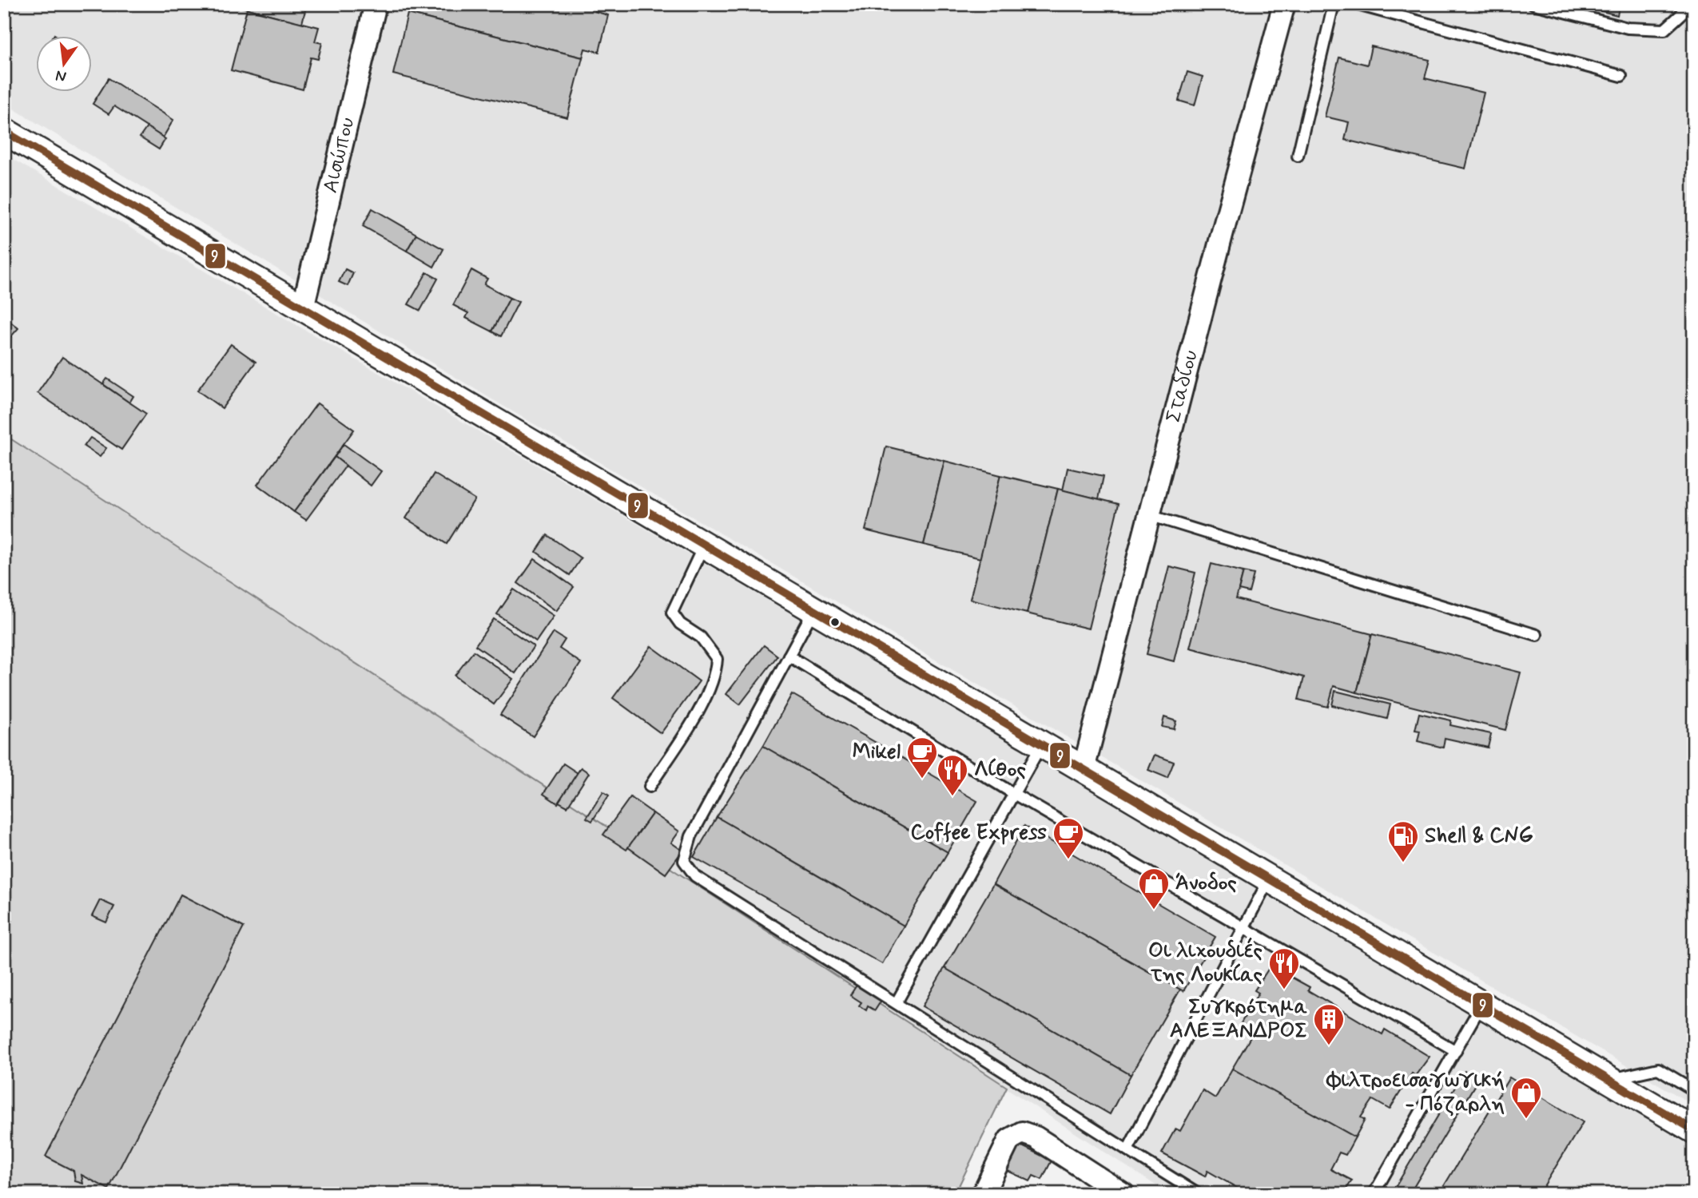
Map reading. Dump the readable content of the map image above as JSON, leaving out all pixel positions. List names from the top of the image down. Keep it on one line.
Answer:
{"streets":{"street":["Αισώπου","Σταδίου"]},"places":{"cafe":["Mikel","Coffee Express"],"restaurant":["Λίθος","Οι λιχουδιές της Λουκίας"],"fuel station":["Shell & CNG"],"shop":["Άνοδος","Φιλτροεισαγωγική - Πόζαρλη"],"building":["Συγκρότημα ΑΛΕΞΑΝΔΡΟΣ"]},"lines":["transit line 9"],"north":"bottom"}
